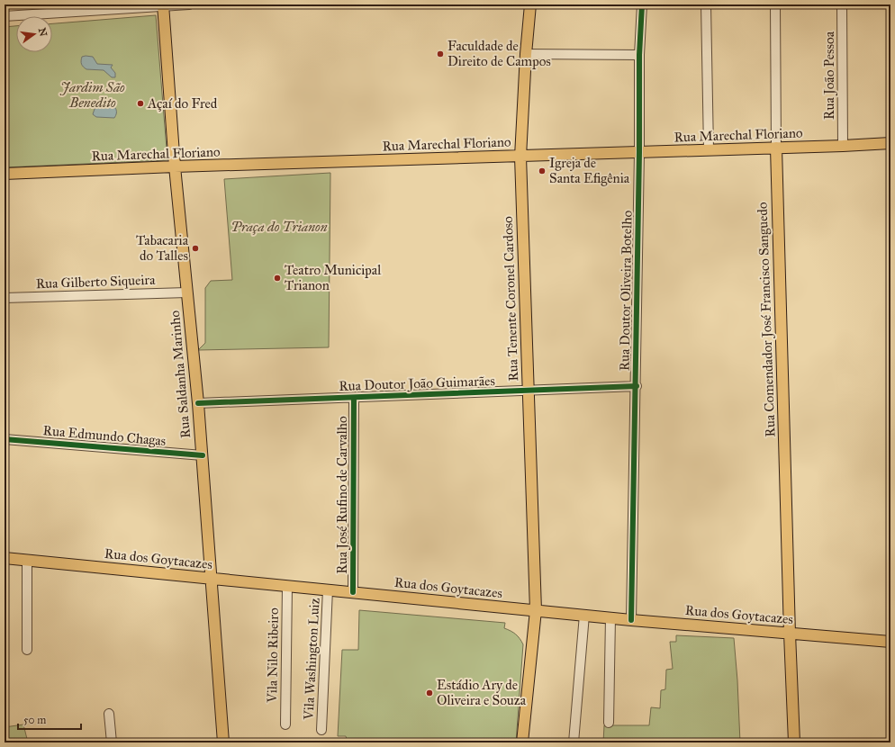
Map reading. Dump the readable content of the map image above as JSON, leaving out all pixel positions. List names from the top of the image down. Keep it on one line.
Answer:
{"streets":{"main road":["Rua Marechal Floriano","Rua Tenente Coronel Cardoso","Rua Comendador José Francisco Sanguedo","Rua Saldanha Marinho","Rua dos Goytacazes"],"street":["Rua João Pessoa","Rua Gilberto Siqueira","Rua Doutor Oliveira Botelho","Rua Doutor João Guimarães","Rua Edmundo Chagas","Rua José Rufino de Carvalho","Vila Nilo Ribeiro","Vila Washington Luiz"]},"crossings":[["Rua João Pessoa","Rua Marechal Floriano"],["Rua Marechal Floriano","Rua Doutor Oliveira Botelho"],["Rua Marechal Floriano","Rua Tenente Coronel Cardoso"],["Rua Marechal Floriano","Rua Comendador José Francisco Sanguedo"],["Rua Marechal Floriano","Rua Saldanha Marinho"],["Rua Gilberto Siqueira","Rua Saldanha Marinho"],["Rua Doutor Oliveira Botelho","Rua Doutor João Guimarães"],["Rua Doutor Oliveira Botelho","Rua dos Goytacazes"],["Rua Tenente Coronel Cardoso","Rua Doutor João Guimarães"],["Rua Tenente Coronel Cardoso","Rua dos Goytacazes"],["Rua Comendador José Francisco Sanguedo","Rua dos Goytacazes"],["Rua Saldanha Marinho","Rua Doutor João Guimarães"],["Rua Saldanha Marinho","Rua Edmundo Chagas"],["Rua Saldanha Marinho","Rua dos Goytacazes"],["Rua Doutor João Guimarães","Rua José Rufino de Carvalho"],["Rua José Rufino de Carvalho","Rua dos Goytacazes"],["Rua dos Goytacazes","Vila Nilo Ribeiro"],["Rua dos Goytacazes","Vila Washington Luiz"]],"parks":["Jardim São Benedito","Praça do Trianon"],"places":["Faculdade de Direito de Campos","Açaí do Fred","Igreja de Santa Efigênia","Tabacaria do Talles","Teatro Municipal Trianon","Estádio Ary de Oliveira e Souza"],"scale_bar":"50 m","north":"right"}
